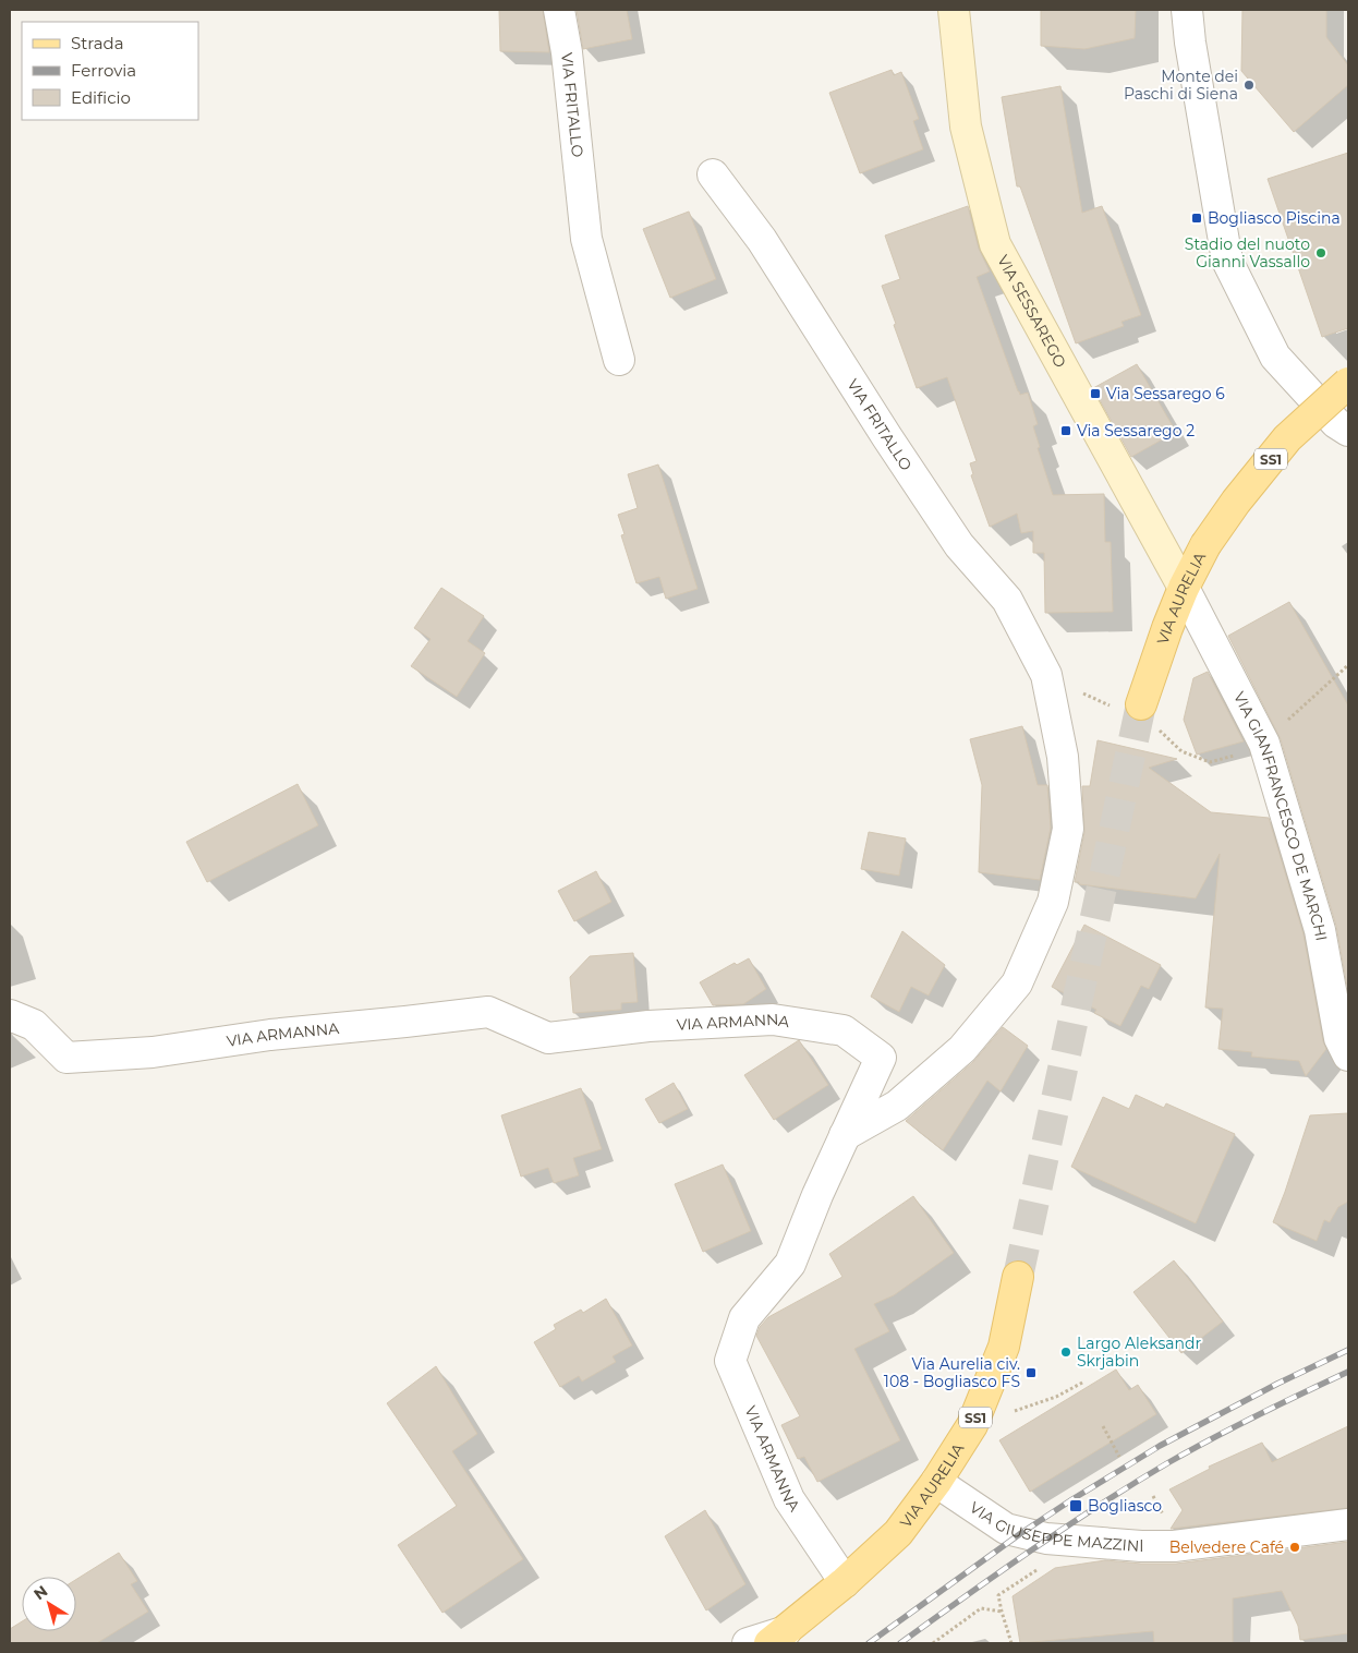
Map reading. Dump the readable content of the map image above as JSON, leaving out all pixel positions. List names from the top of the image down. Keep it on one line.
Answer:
{"streets":{"main road":["SS1","VIA AURELIA"],"street":["VIA FRITALLO","VIA SESSAREGO","VIA GIANFRANCESCO DE MARCHI","VIA ARMANNA","VIA GIUSEPPE MAZZINI"]},"crossings":[["VIA FRITALLO","VIA ARMANNA"],["VIA SESSAREGO","VIA AURELIA"],["VIA SESSAREGO","VIA GIANFRANCESCO DE MARCHI"],["VIA AURELIA","VIA GIANFRANCESCO DE MARCHI"],["VIA AURELIA","VIA ARMANNA"],["VIA AURELIA","VIA GIUSEPPE MAZZINI"]],"places":{"other":["Monte dei Paschi di Siena","Stadio del nuoto Gianni Vassallo","Largo Aleksandr Skrjabin","Belvedere Café"],"transit":["Bogliasco Piscina","Via Sessarego 6","Via Sessarego 2","Via Aurelia civ. 108 - Bogliasco FS","Bogliasco"]},"legend":["Strada","Ferrovia","Edificio"],"north":"top left"}
